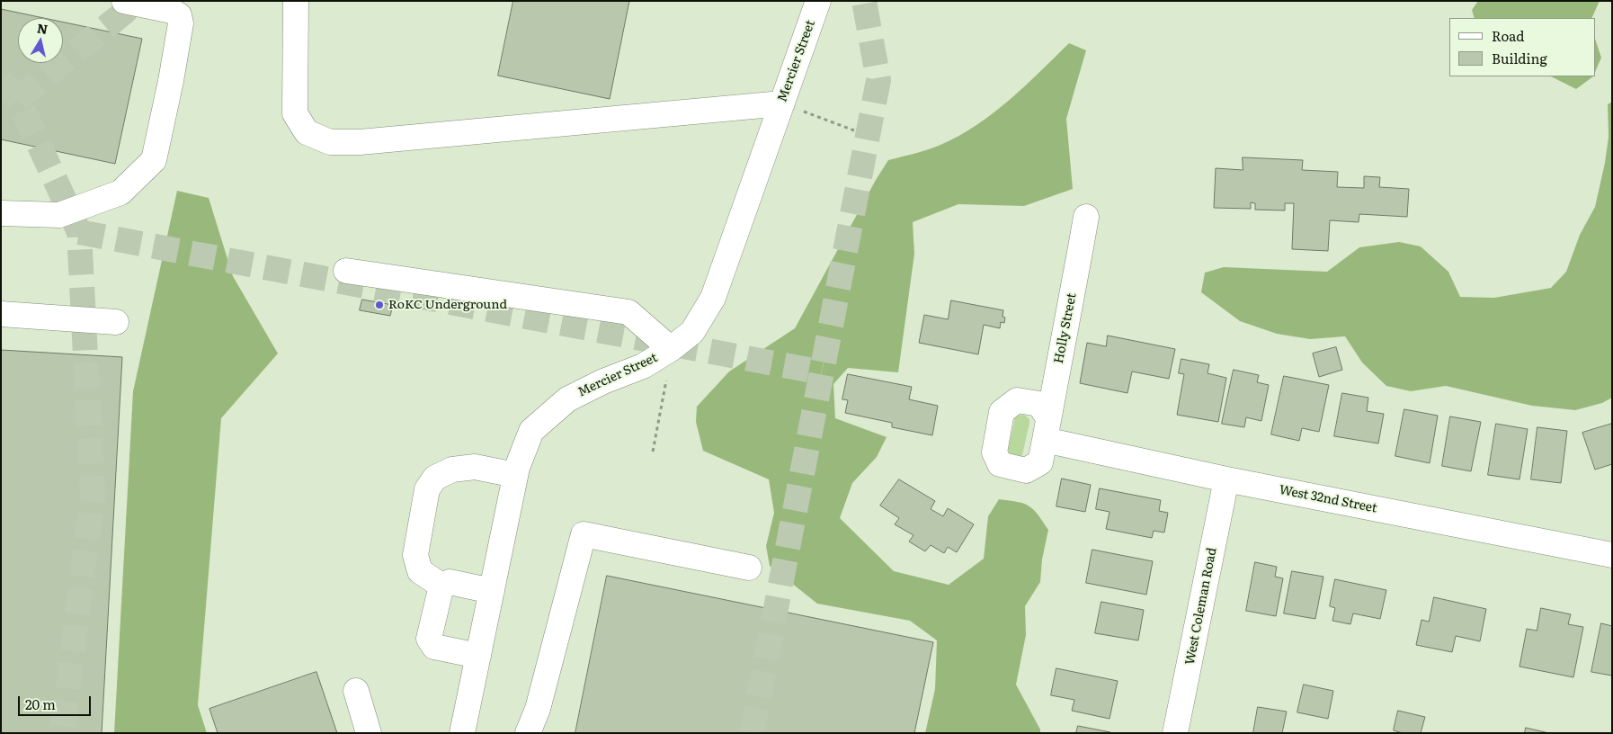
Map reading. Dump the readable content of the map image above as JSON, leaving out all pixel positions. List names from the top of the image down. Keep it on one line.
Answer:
{"streets":{"street":["Mercier Street","Holly Street","West 32nd Street","West Coleman Road"]},"crossings":[["Holly Street","West 32nd Street"],["West 32nd Street","West Coleman Road"]],"places":["RoKC Underground"],"legend":["Road","Building"],"scale_bar":"20 m","north":"top"}
